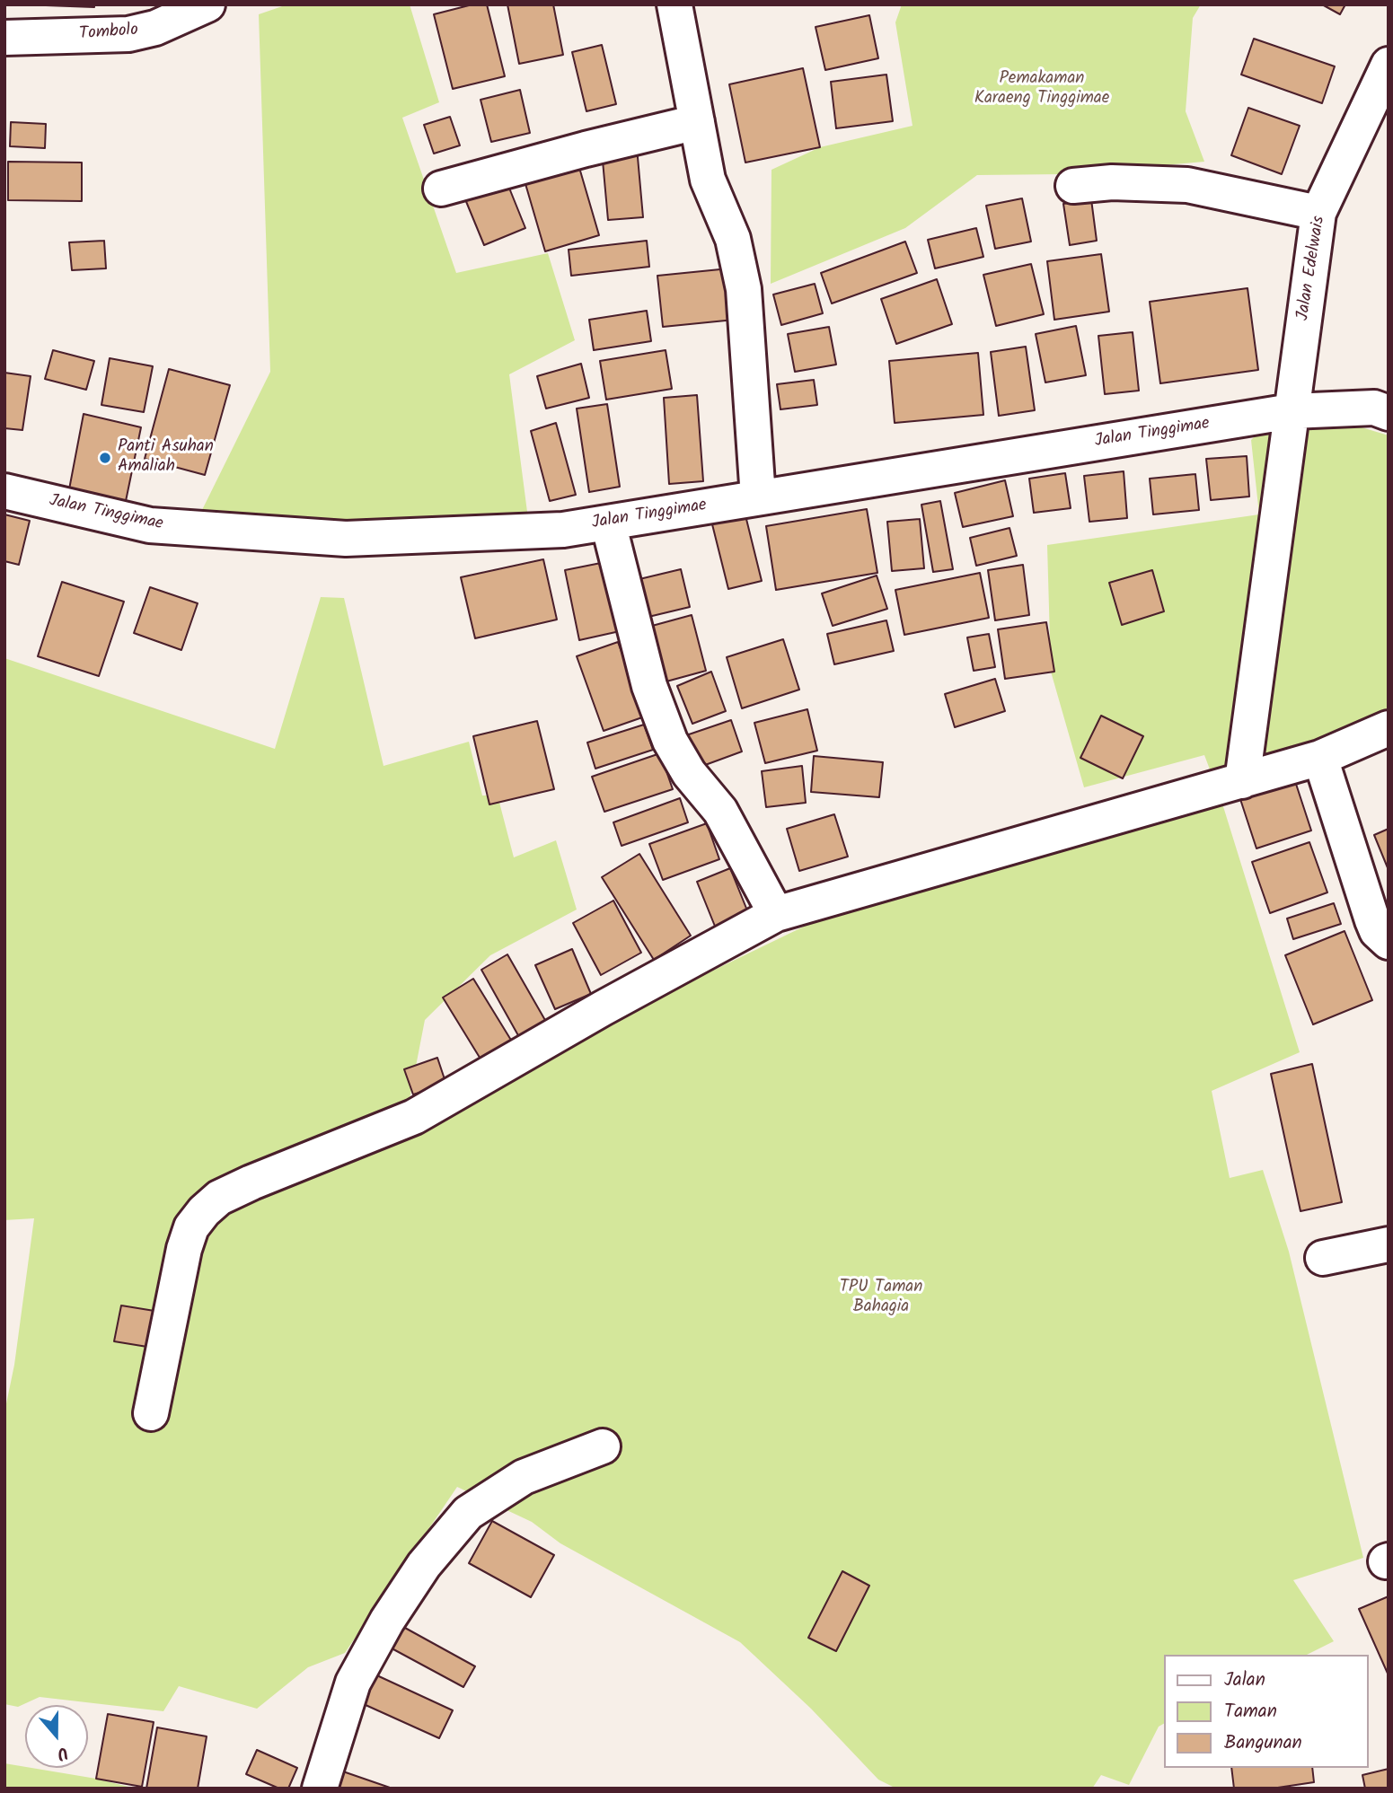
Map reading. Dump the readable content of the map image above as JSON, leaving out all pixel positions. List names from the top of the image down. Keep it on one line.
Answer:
{"streets":{"street":["Tombolo","Jalan Edelwais","Jalan Tinggimae"]},"crossings":[["Jalan Edelwais","Jalan Tinggimae"]],"parks":["Pemakaman Karaeng Tinggimae","TPU Taman Bahagia"],"places":["Panti Asuhan Amaliah"],"legend":["Jalan","Taman","Bangunan"],"north":"bottom"}
